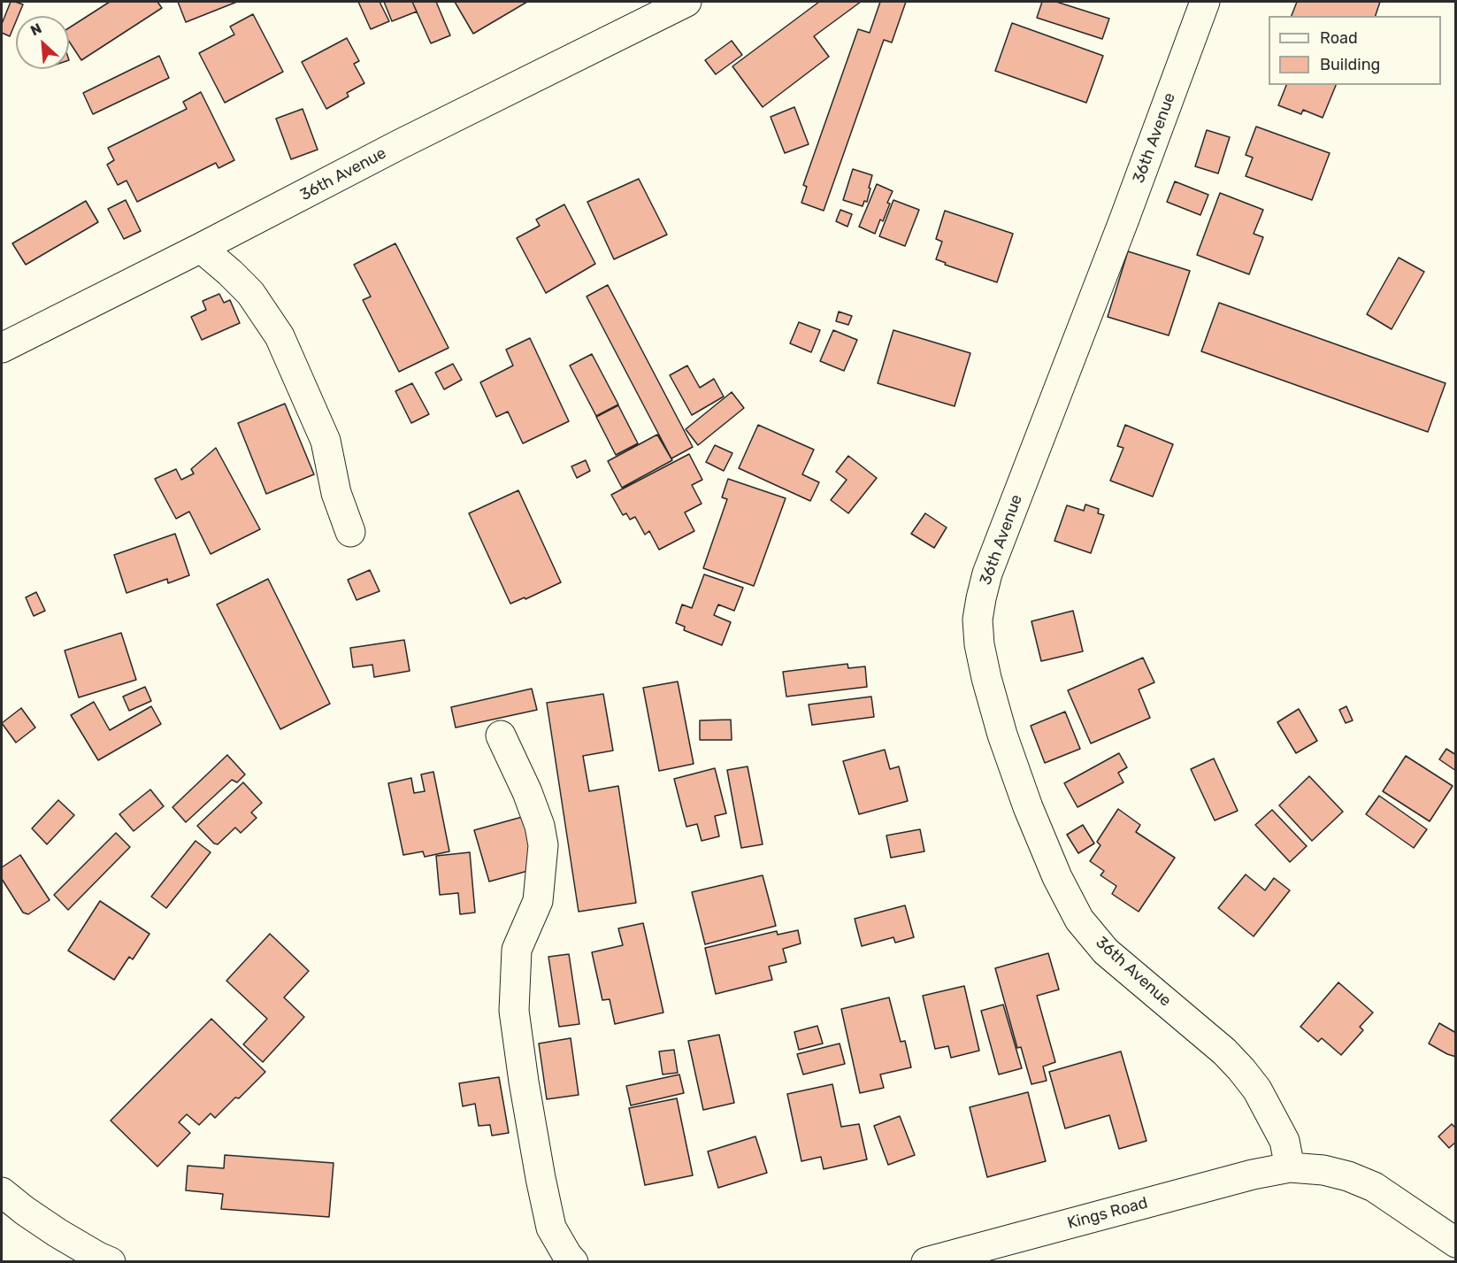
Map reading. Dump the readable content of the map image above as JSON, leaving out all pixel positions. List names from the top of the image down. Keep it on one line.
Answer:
{"streets":{"street":["36th Avenue","Kings Road"]},"crossings":[["36th Avenue","Kings Road"]],"legend":["Road","Building"],"north":"top left"}
